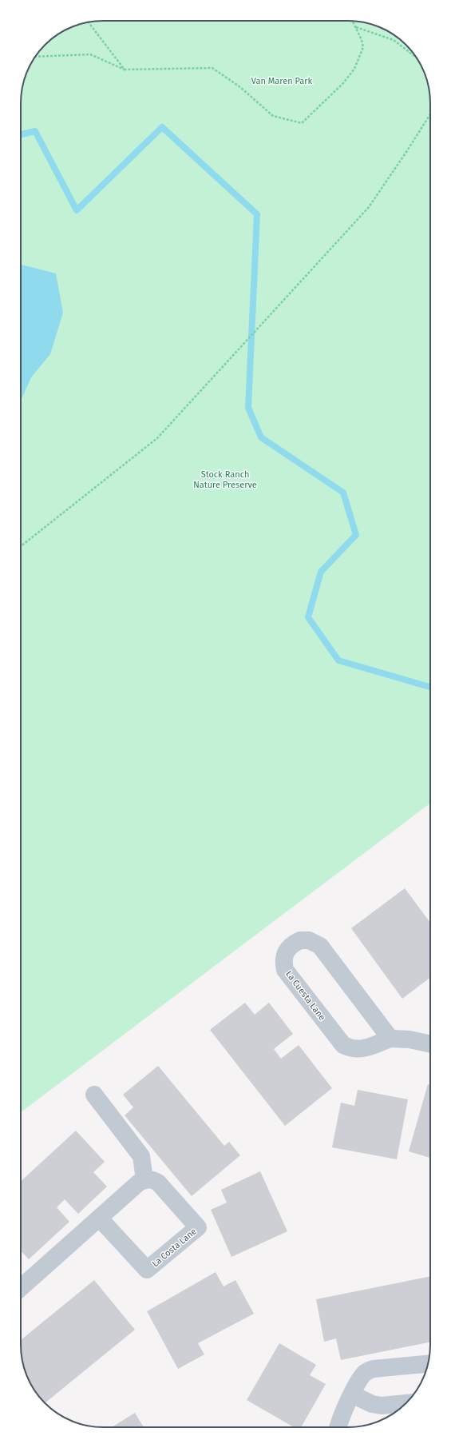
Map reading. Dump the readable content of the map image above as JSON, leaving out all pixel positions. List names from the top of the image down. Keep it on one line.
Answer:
{"streets":{"street":["La Cuesta Lane","La Costa Lane"]},"parks":["Van Maren Park","Stock Ranch Nature Preserve"]}
